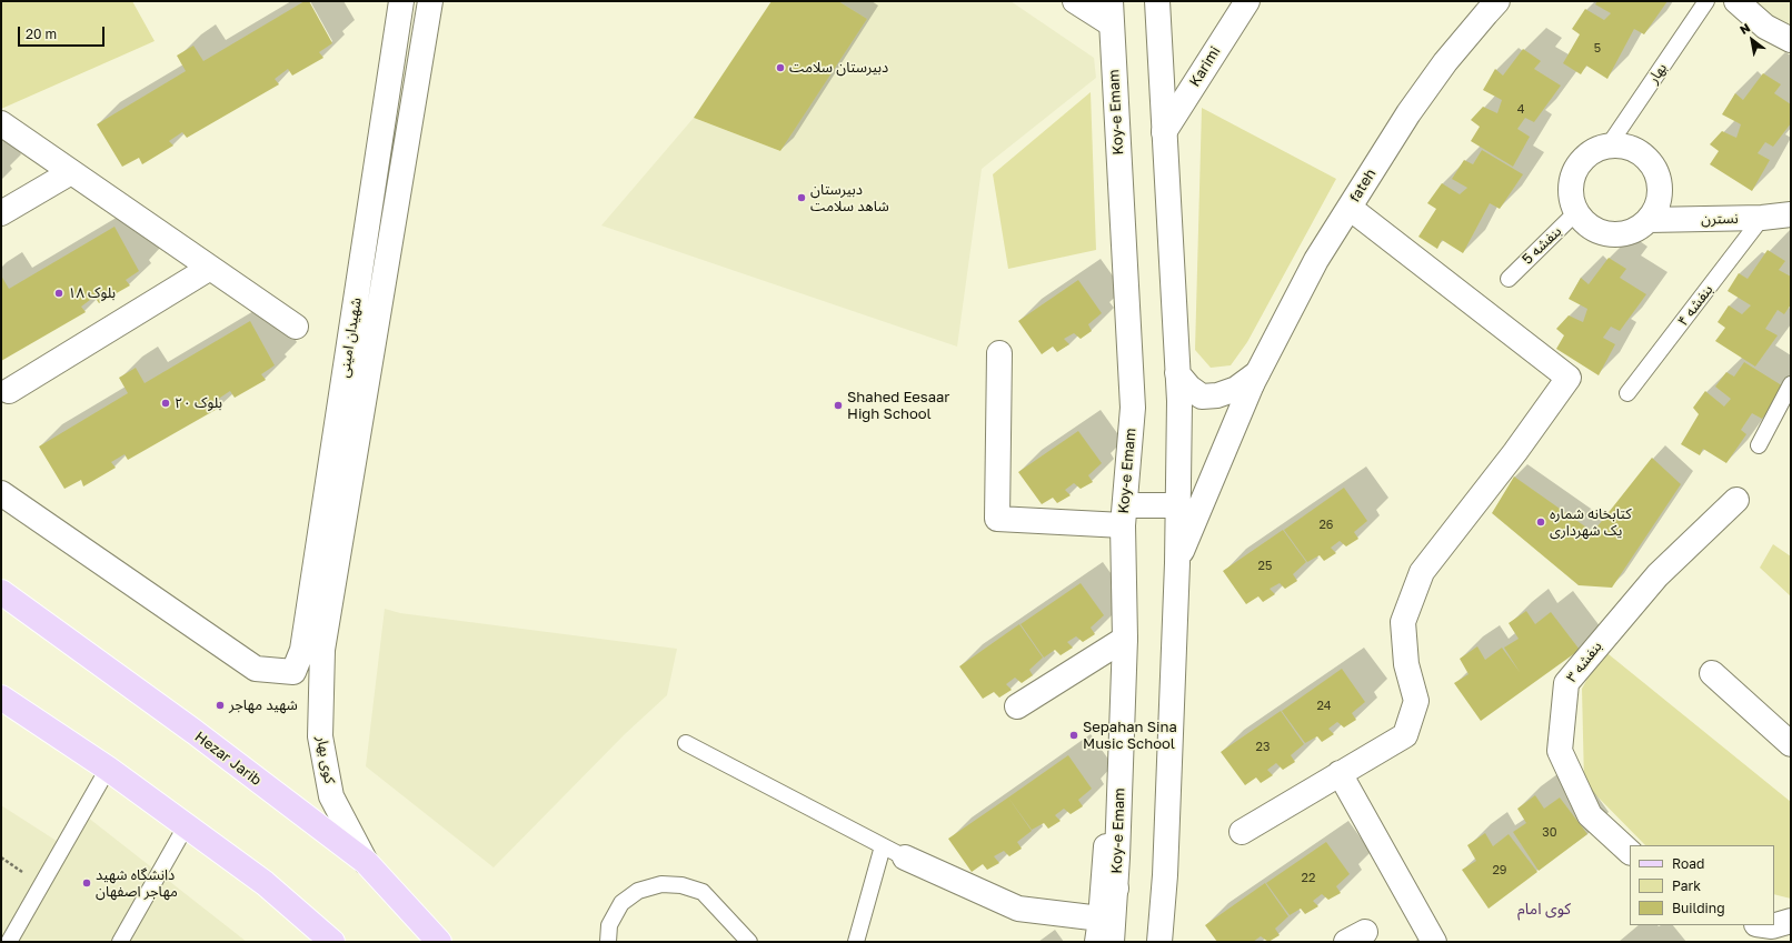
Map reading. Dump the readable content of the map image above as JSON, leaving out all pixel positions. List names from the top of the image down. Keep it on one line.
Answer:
{"streets":{"main road":["Hezar Jarib"],"street":["Karimi","Koy-e Emam","fateh","نسترن","شهیدان امینی","بنفشه ۳","کوی بهار"],"lane":["بهار","بنفشه 5","بنفشه ۴"]},"crossings":[["بهار","نسترن"],["بهار","بنفشه 5"],["نسترن","بنفشه 5"],["نسترن","بنفشه ۴"],["شهیدان امینی","کوی بهار"],["Hezar Jarib","کوی بهار"]],"districts":["کوی امام"],"places":["دبیرستان سلامت","دبیرستان شاهد سلامت","بلوک ۱۸","بلوک ۲۰","Shahed Eesaar High School","کتابخانه شماره یک شهرداری","شهید مهاجر","Sepahan Sina Music School","دانشگاه شهید مهاجر اصفهان"],"house_numbers":["5","4","26","25","24","23","30","29","22"],"legend":["Road","Park","Building"],"scale_bar":"20 m","north":"top left"}
